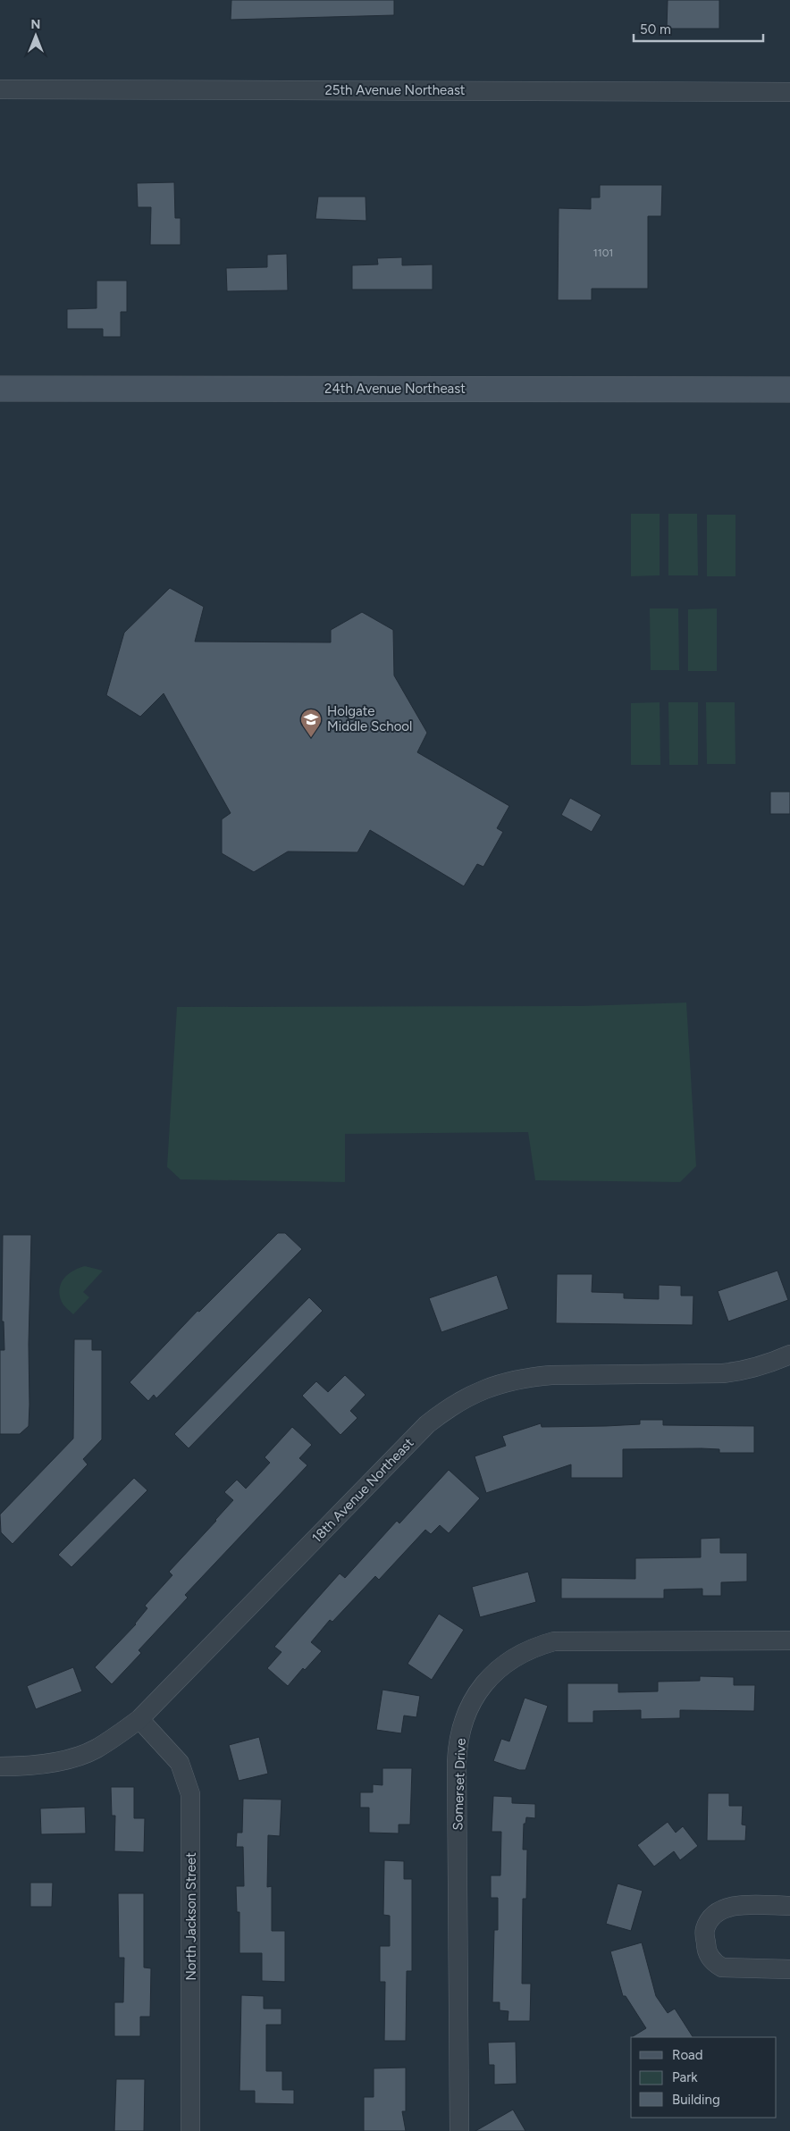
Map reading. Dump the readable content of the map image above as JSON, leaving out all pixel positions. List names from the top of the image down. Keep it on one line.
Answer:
{"streets":{"main road":["24th Avenue Northeast"],"street":["25th Avenue Northeast","18th Avenue Northeast","Somerset Drive","North Jackson Street"]},"crossings":[["18th Avenue Northeast","North Jackson Street"]],"places":{"school or university":["Holgate Middle School"]},"house_numbers":["1101"],"legend":["Road","Park","Building"],"scale_bar":"50 m","north":"top"}
